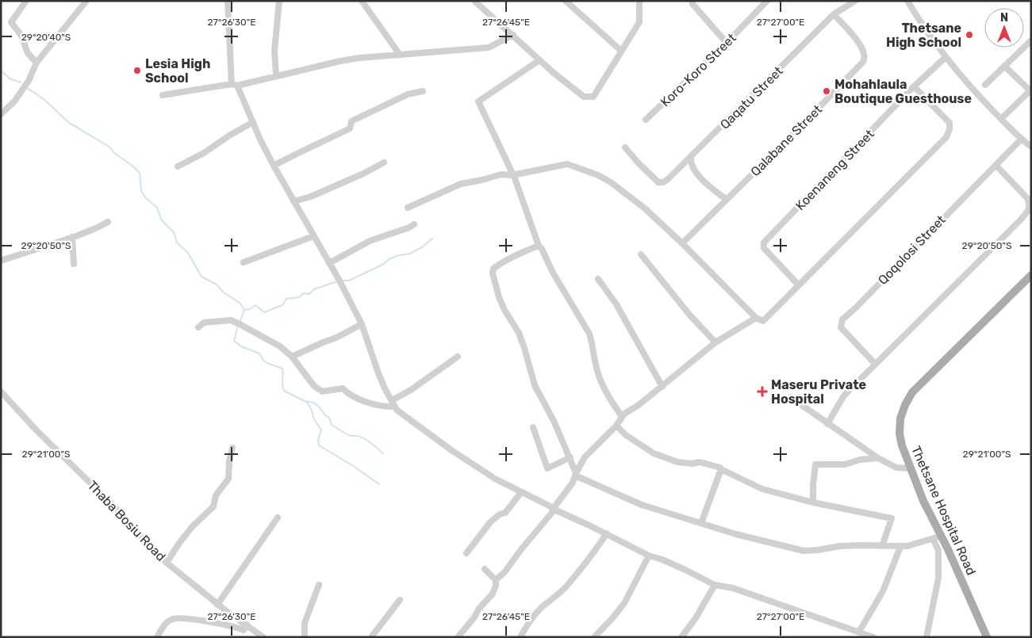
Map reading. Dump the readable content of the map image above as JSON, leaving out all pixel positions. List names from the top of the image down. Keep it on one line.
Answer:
{"streets":{"main road":["Thetsane Hospital Road"],"street":["Koro-Koro Street","Qaqatu Street","Qalabane Street","Koenaneng Street","Qoqolosi Street","Thaba Bosiu Road"]},"crossings":[["Qaqatu Street","Qalabane Street"]],"places":{"other":["Thetsane High School","Lesia High School","Mohahlaula Boutique Guesthouse"],"health":["Maseru Private Hospital"]},"north":"top","coordinates":["27°26'30\"E","27°26'45\"E","27°27'00\"E","29°20'40\"S","29°20'50\"S","29°21'00\"S"]}
